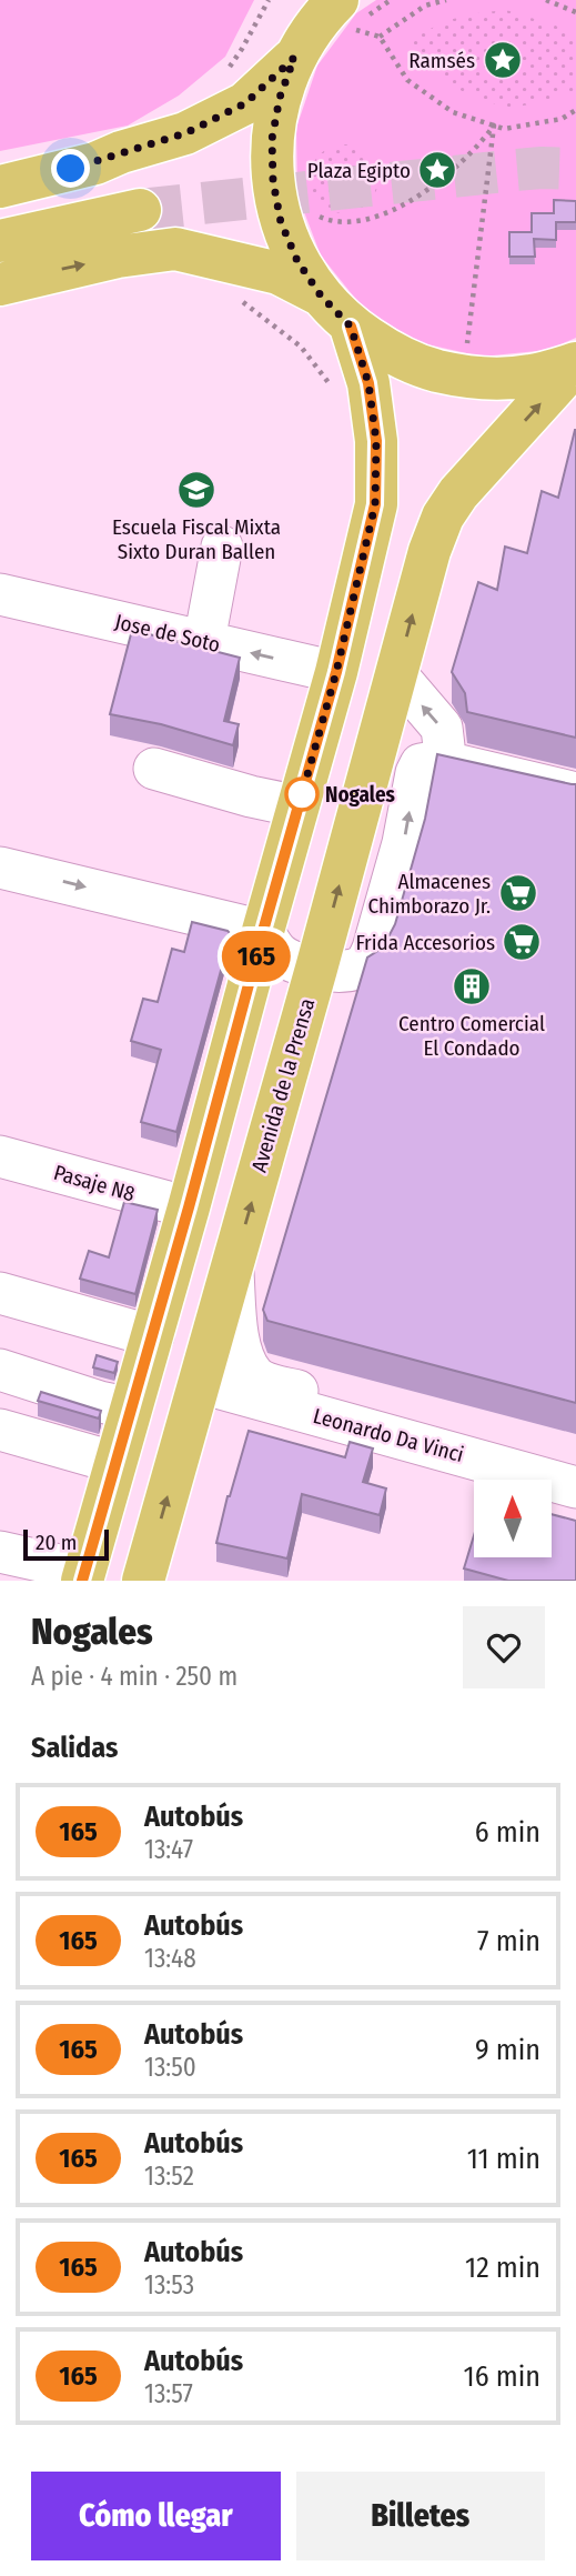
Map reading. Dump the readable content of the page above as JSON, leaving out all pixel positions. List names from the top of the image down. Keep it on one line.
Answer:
{"streets":{"main road":["Avenida de la Prensa"],"street":["Jose de Soto","Pasaje N8","Leonardo Da Vinci"]},"crossings":[["Avenida de la Prensa","Leonardo Da Vinci"]],"places":{"place":["Ramsés","Plaza Egipto"],"school or university":["Escuela Fiscal Mixta Sixto Duran Ballen"],"other":["Nogales"],"supermarket":["Almacenes Chimborazo Jr.","Frida Accesorios"],"building":["Centro Comercial El Condado"]},"lines":["bus line 165"],"scale_bar":"20 m","north":"top","page":{"on_map":"165","scale":"20 m","heading":[["Nogales","A pie · 4 min · 250 m"],"Salidas"],"list":[{"mark":"165","name":"Autobús","note":"13:47","value":"6 min"},{"mark":"165","name":"Autobús","note":"13:48","value":"7 min"},{"mark":"165","name":"Autobús","note":"13:50","value":"9 min"},{"mark":"165","name":"Autobús","note":"13:52","value":"11 min"},{"mark":"165","name":"Autobús","note":"13:53","value":"12 min"},{"mark":"165","name":"Autobús","note":"13:57","value":"16 min"}],"buttons":["Cómo llegar","Billetes"]}}
